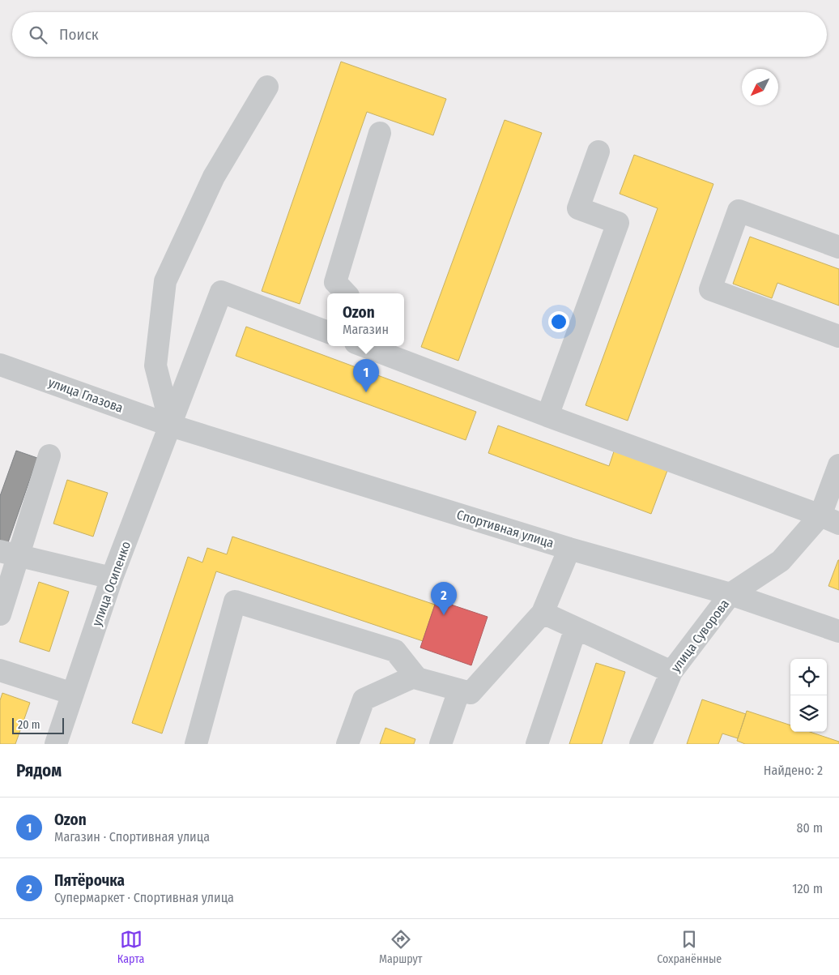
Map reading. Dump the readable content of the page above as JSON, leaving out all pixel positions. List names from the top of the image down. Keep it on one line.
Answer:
{"streets":{"street":["улица Глазова","Спортивная улица","улица Осипенко","улица Суворова"]},"crossings":[["улица Глазова","Спортивная улица"],["улица Глазова","улица Осипенко"],["Спортивная улица","улица Осипенко"],["Спортивная улица","улица Суворова"]],"scale_bar":"20 m","north":"bottom left","page":{"search":"Поиск","popup":["Ozon","Магазин"],"pins":["1","2"],"scale":"20 m","heading":["Рядом","Найдено: 2"],"list":[{"mark":"1","name":"Ozon","note":"Магазин · Спортивная улица","value":"80 m"},{"mark":"2","name":"Пятёрочка","note":"Супермаркет · Спортивная улица","value":"120 m"}],"nav":["Карта","Маршрут","Сохранённые"]}}
